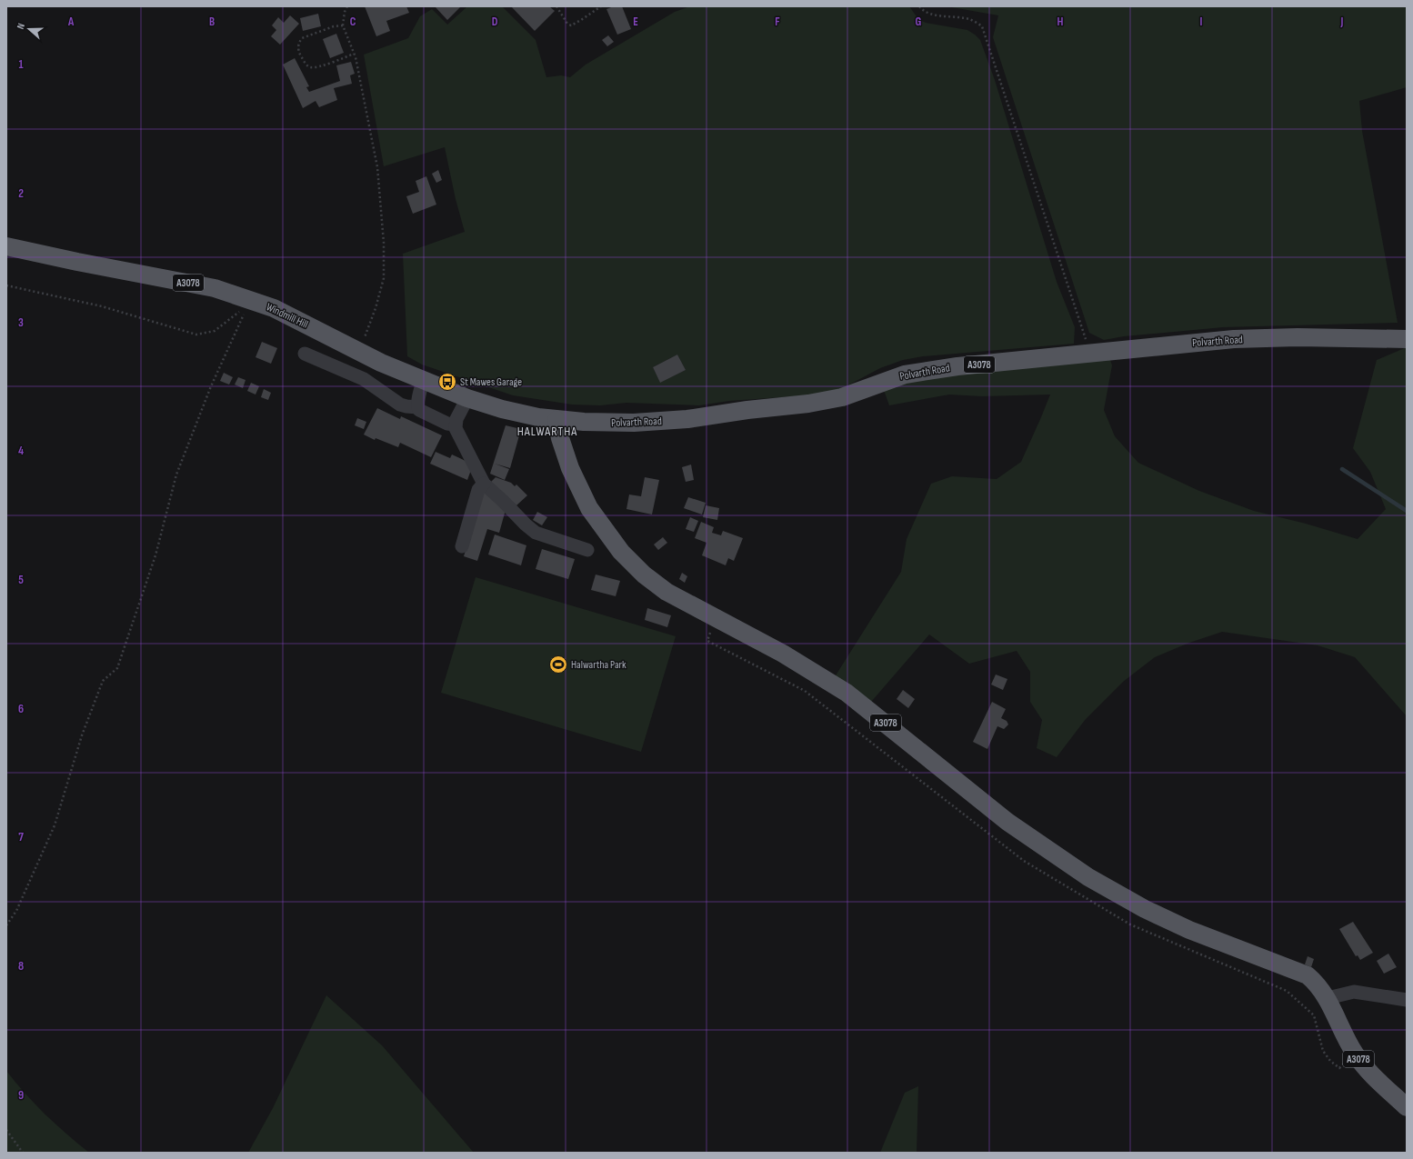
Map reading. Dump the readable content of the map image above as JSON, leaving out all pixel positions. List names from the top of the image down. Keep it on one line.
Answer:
{"streets":{"main road":["A3078","Windmill Hill","Polvarth Road"]},"crossings":[["A3078","Windmill Hill"],["A3078","Polvarth Road"],["Windmill Hill","Polvarth Road"]],"districts":["HALWARTHA"],"places":{"bus stop":["St Mawes Garage"],"sports":["Halwartha Park"]},"north":"left","grid":{"columns":["A","B","C","D","E","F","G","H","I","J"],"rows":["1","2","3","4","5","6","7","8","9"]}}
